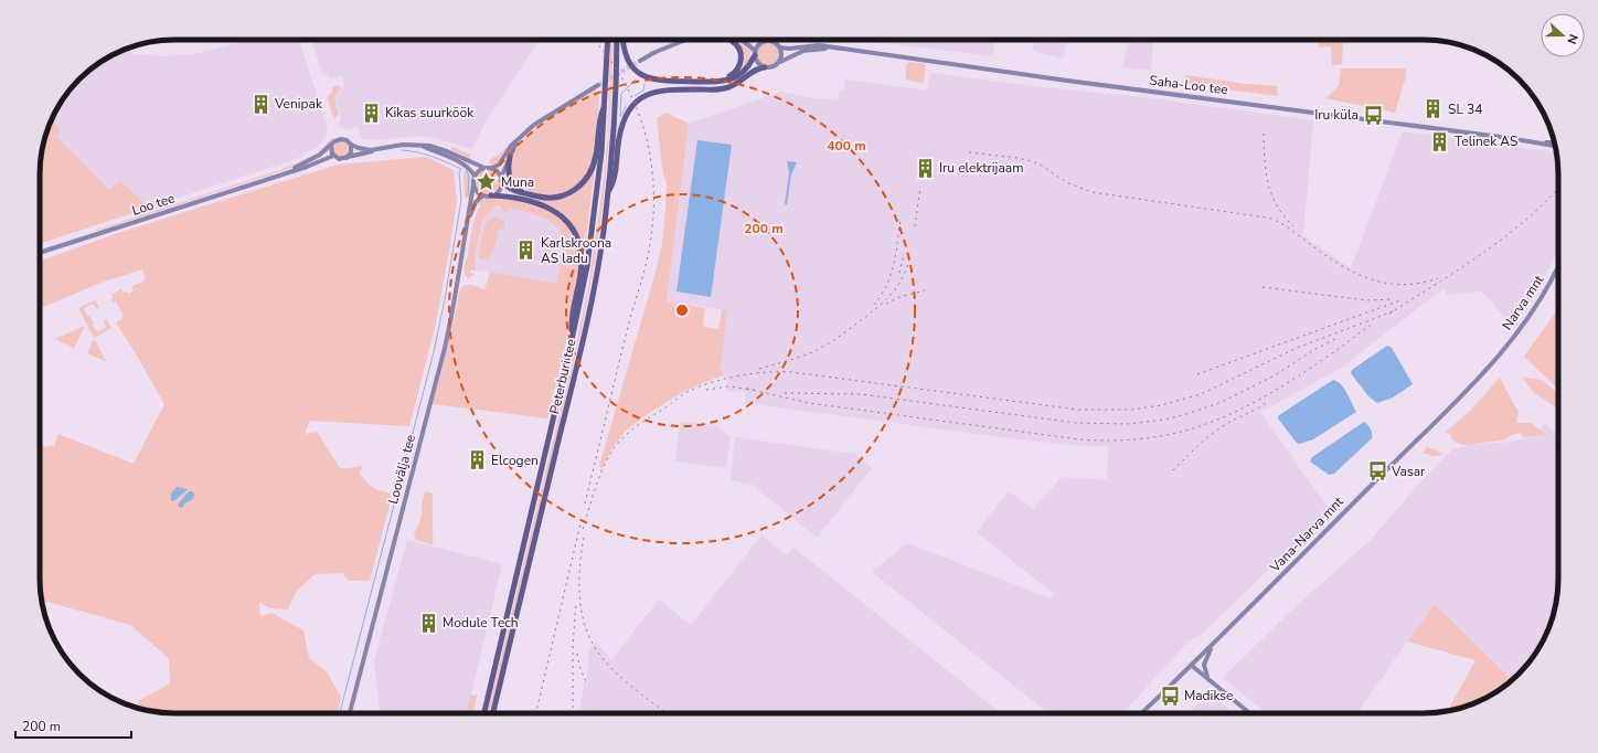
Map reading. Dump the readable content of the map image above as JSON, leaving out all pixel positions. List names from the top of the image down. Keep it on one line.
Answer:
{"streets":{"highway":["Peterburi tee"],"street":["Saha-Loo tee","Loo tee","Narva mnt","Loovälja tee","Vana-Narva mnt"]},"crossings":[["Narva mnt","Vana-Narva mnt"]],"places":{"building":["Venipak","SL 34","Kikas suurköök","Telinek AS","Iru elektrijaam","Karlskroona AS ladu","Elcogen","Module Tech"],"bus stop":["Iru küla","Vasar","Madikse"],"place":["Muna"]},"scale_bar":"200 m","north":"right","rings":["400 m","200 m"]}
